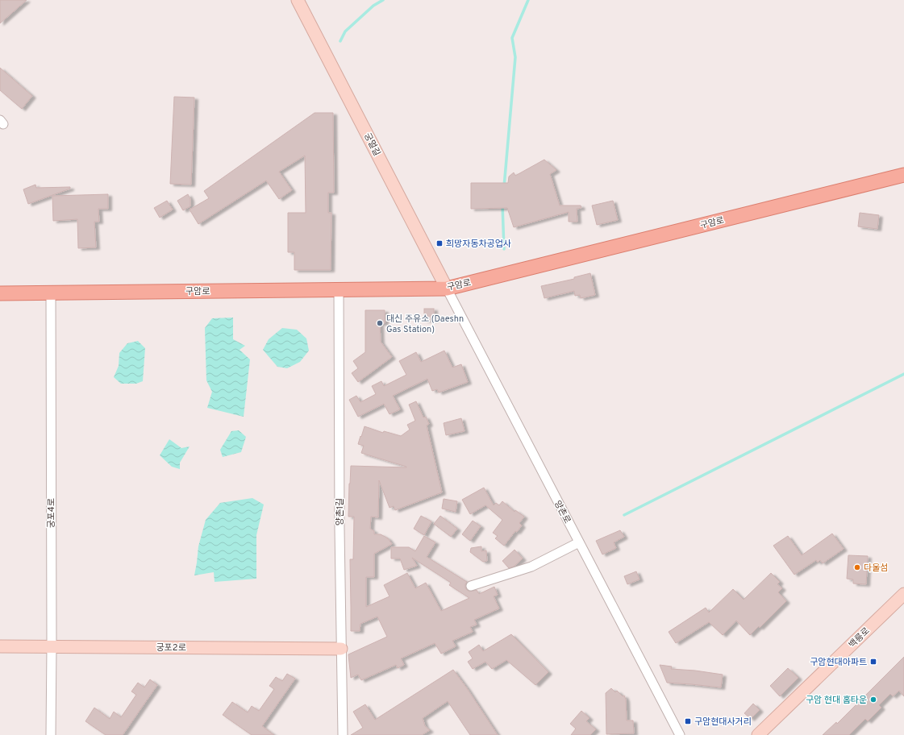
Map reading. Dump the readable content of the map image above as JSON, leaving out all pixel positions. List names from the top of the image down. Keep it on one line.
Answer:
{"streets":{"main road":["구암로"],"street":["궁멀길","양촌1길","양촌로","궁포4로","백릉로","궁포2로"]},"crossings":[["궁멀길","구암로"],["궁멀길","양촌로"],["구암로","양촌1길"],["구암로","양촌로"],["구암로","궁포4로"],["양촌1길","궁포2로"],["궁포4로","궁포2로"]],"places":{"transit":["희망자동차공업사","구암현대아파트","구암현대사거리"],"other":["대신 주유소 (Daeshn Gas Station)","다울섬","구암 현대 홈타운"]}}
